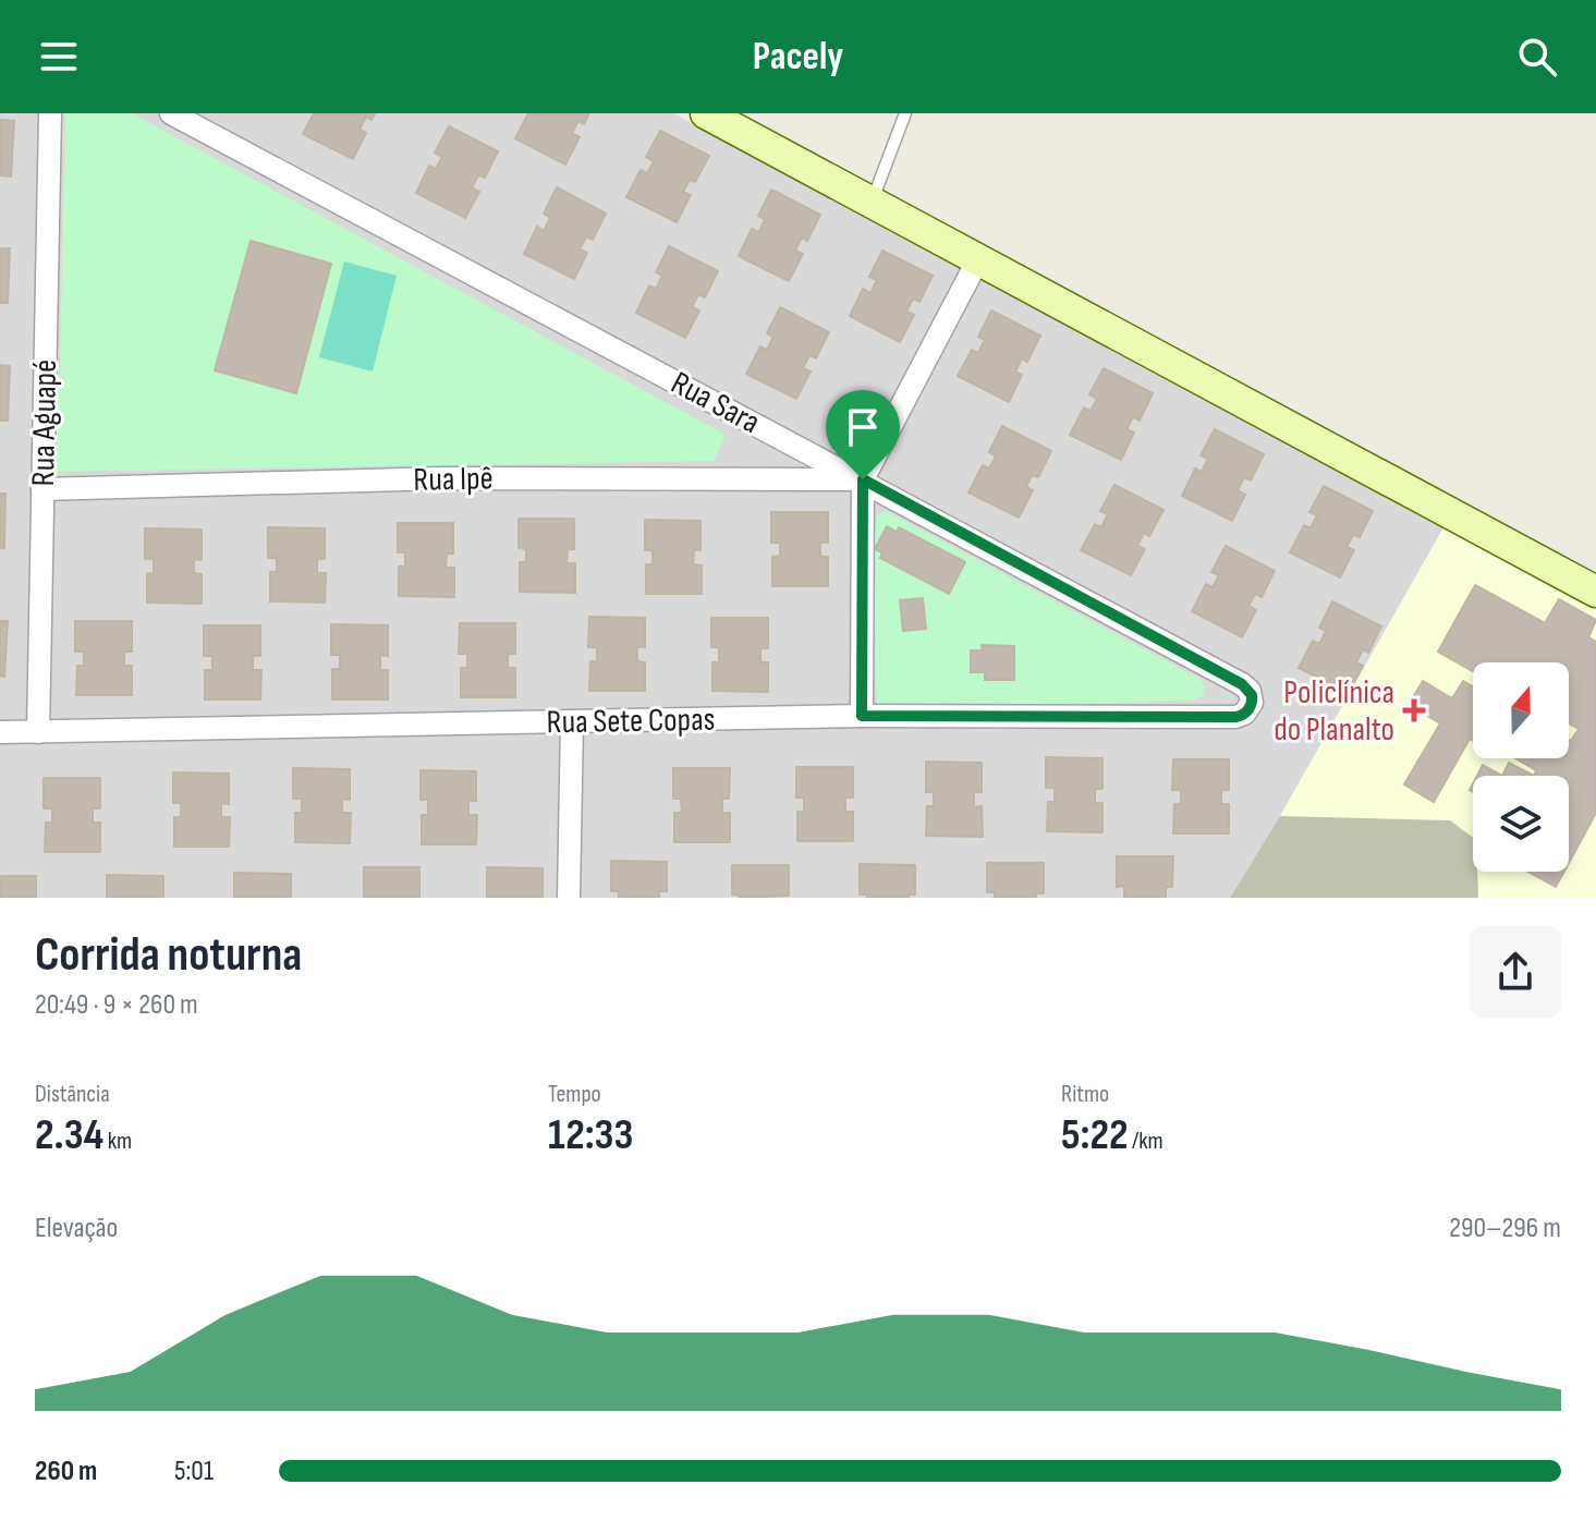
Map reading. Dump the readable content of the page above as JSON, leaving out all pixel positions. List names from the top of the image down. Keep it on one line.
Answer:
{"streets":{"street":["Rua Sara","Rua Aguapé","Rua Ipê","Rua Sete Copas"]},"crossings":[["Rua Sara","Rua Ipê"],["Rua Sara","Rua Sete Copas"],["Rua Aguapé","Rua Ipê"],["Rua Aguapé","Rua Sete Copas"]],"places":{"health":["Policlínica do Planalto"]},"north":"top","page":{"header":"Pacely","heading":["Corrida noturna","20:49 · 9 × 260 m"],"stats":[["Distância","2.34 km"],["Tempo","12:33"],["Ritmo","5:22 /km"]],"chart":["Elevação","290–296 m"],"list":[{"name":"260 m","note":"5:01"}]}}
